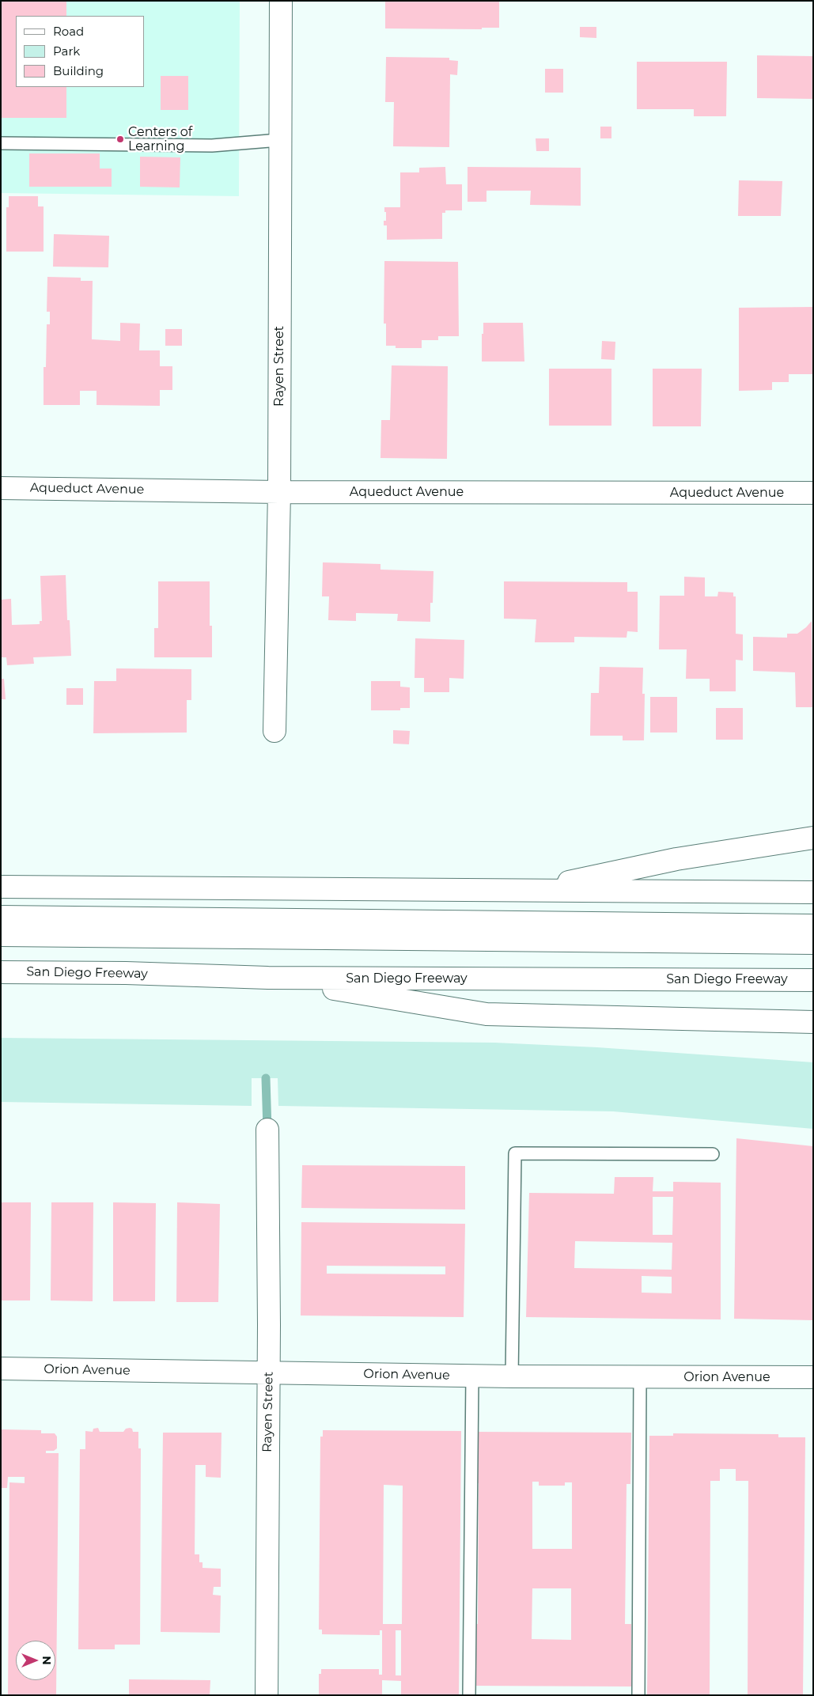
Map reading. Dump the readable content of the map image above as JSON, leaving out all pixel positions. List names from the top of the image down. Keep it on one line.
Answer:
{"streets":{"main road":["Rayen Street","Aqueduct Avenue","San Diego Freeway","Orion Avenue"]},"crossings":[["Rayen Street","Aqueduct Avenue"],["Rayen Street","Orion Avenue"]],"places":["Centers of Learning"],"legend":["Road","Park","Building"],"north":"right"}
